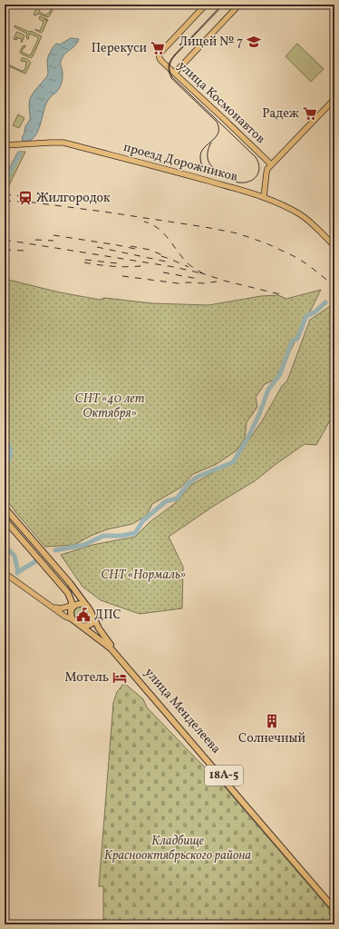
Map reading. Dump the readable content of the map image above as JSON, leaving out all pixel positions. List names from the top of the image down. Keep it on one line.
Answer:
{"streets":{"highway":["улица Менделеева","18А-5"],"main road":["улица Космонавтов","проезд Дорожников"]},"crossings":[["улица Менделеева","18А-5"]],"parks":["СНТ «40 лет Октября»","СНТ «Нормаль»","Кладбище Краснооктябрьского района"],"places":{"school or university":["Лицей № 7"],"supermarket":["Перекуси","Радеж"],"station":["Жилгородок"],"public building":["ДПС"],"hotel":["Мотель"],"building":["Солнечный"]}}
